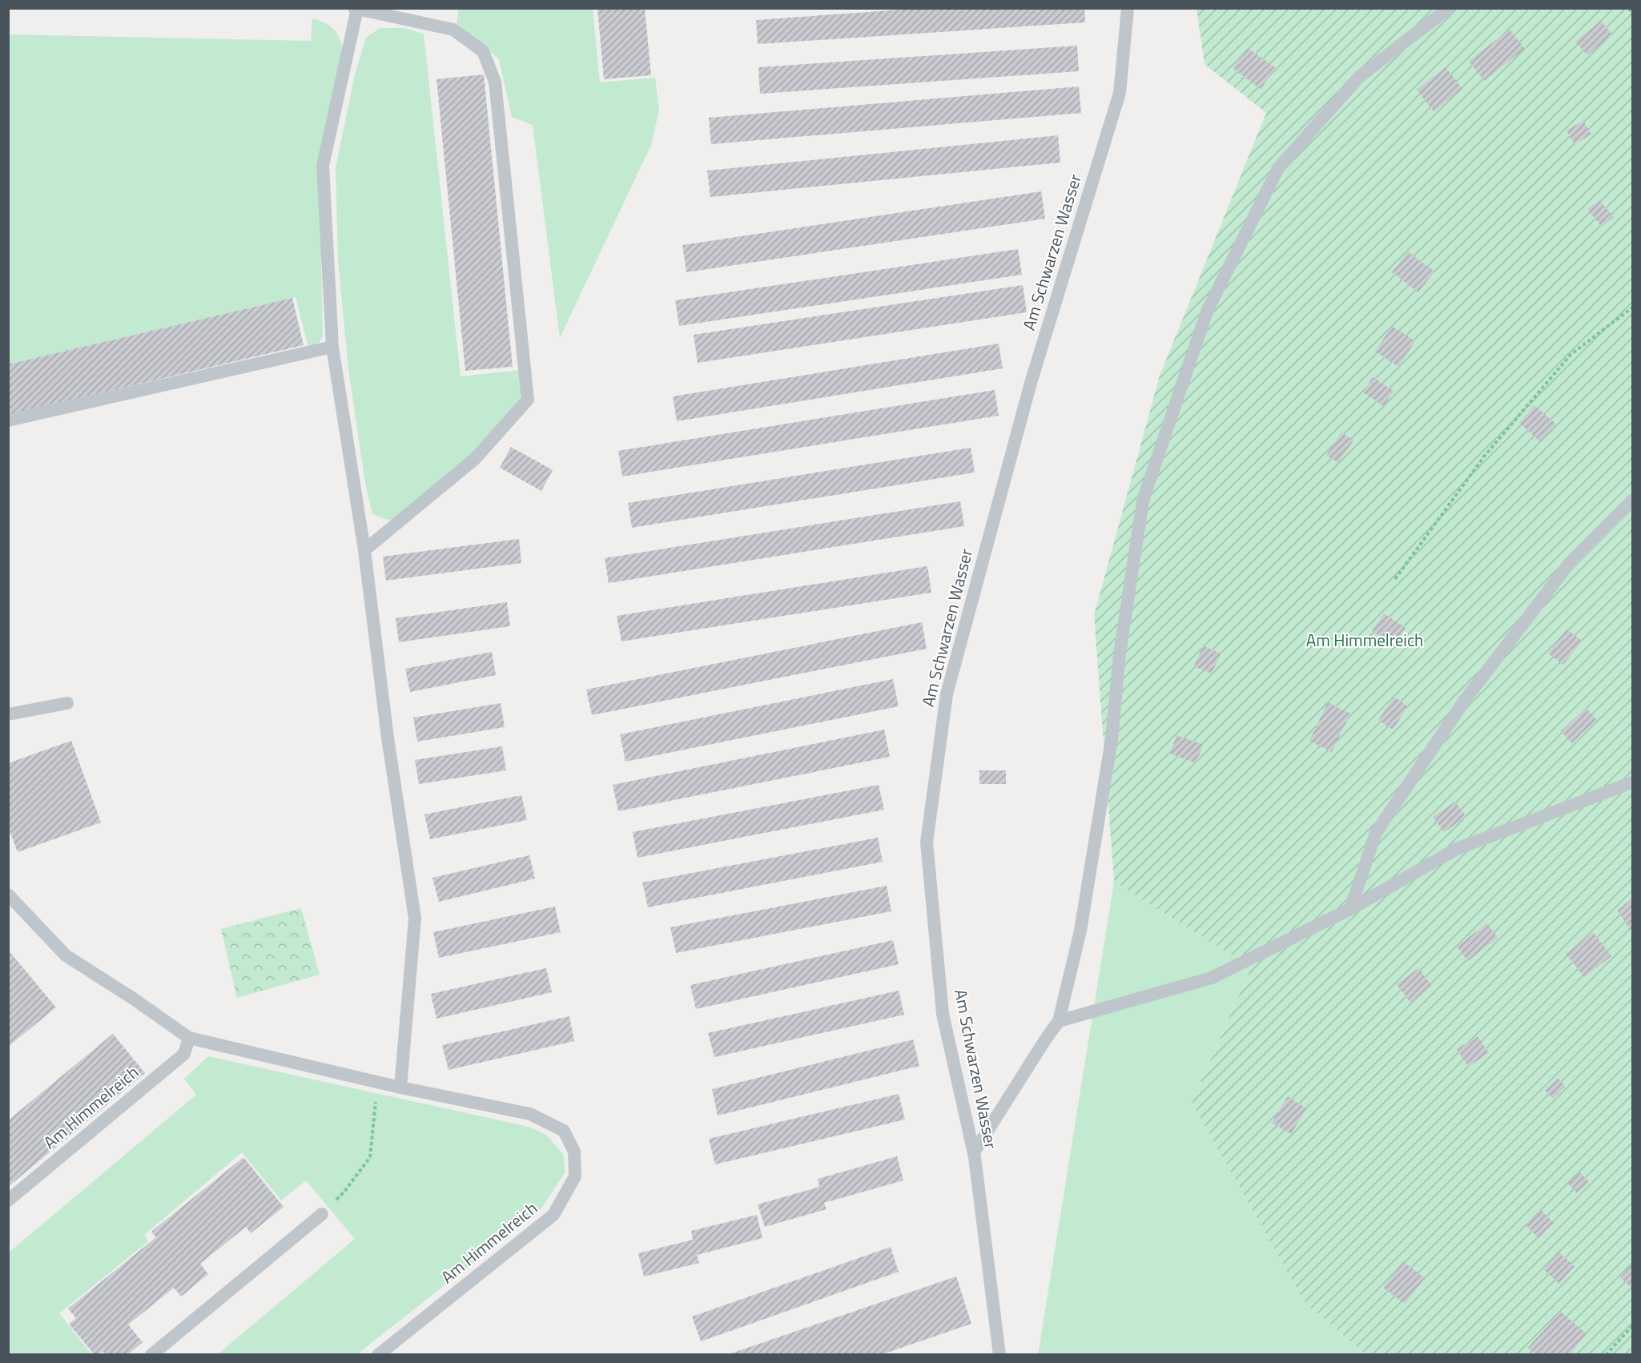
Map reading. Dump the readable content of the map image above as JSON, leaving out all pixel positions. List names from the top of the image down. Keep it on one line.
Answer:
{"streets":{"lane":["Am Schwarzen Wasser","Am Himmelreich"]},"parks":["Am Himmelreich"]}
